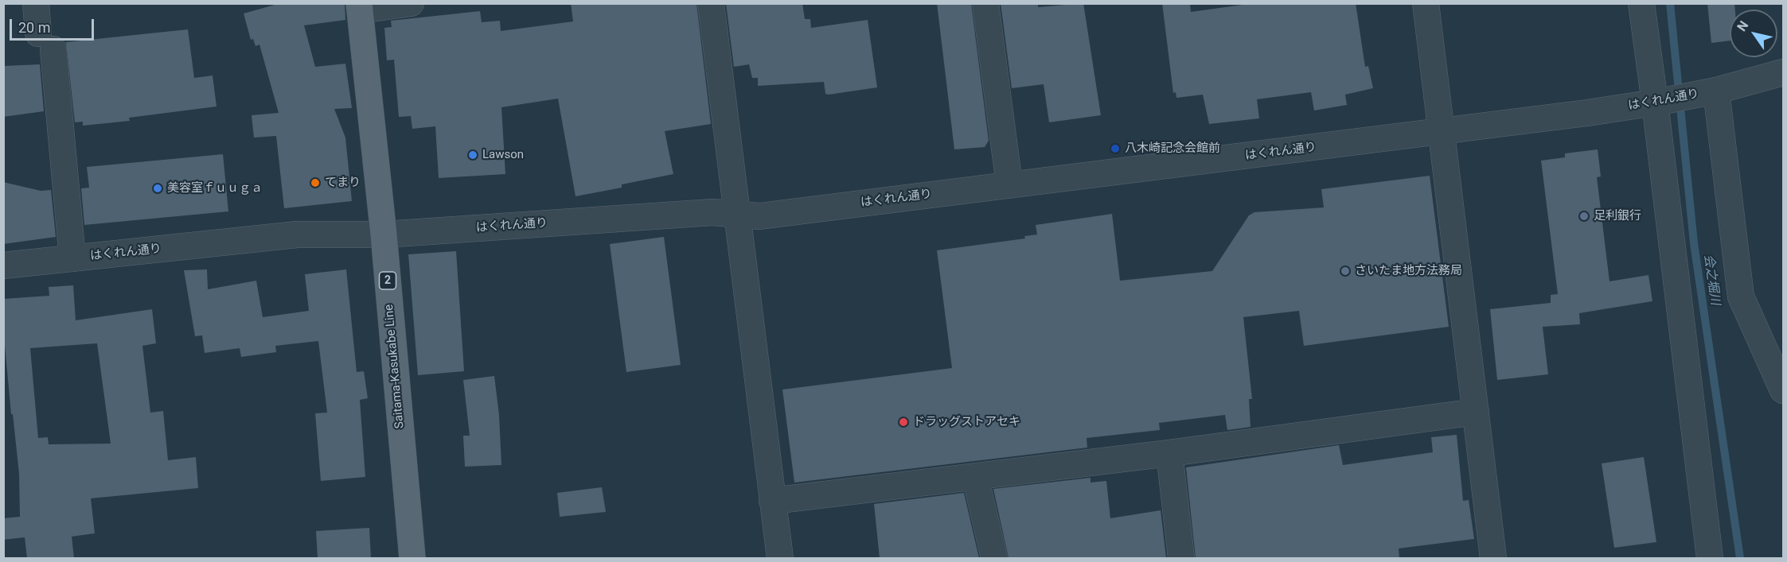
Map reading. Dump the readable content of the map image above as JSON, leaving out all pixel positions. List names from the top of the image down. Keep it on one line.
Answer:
{"streets":{"main road":["2","Saitama-Kasukabe Line"],"street":["はくれん通り"]},"crossings":[["はくれん通り","Saitama-Kasukabe Line"]],"water":["会之堀川"],"places":["八木崎記念会館前","Lawson","てまり","美容室ｆｕｕｇａ","足利銀行","さいたま地方法務局","ドラッグストアセキ"],"scale_bar":"20 m","north":"top left"}
